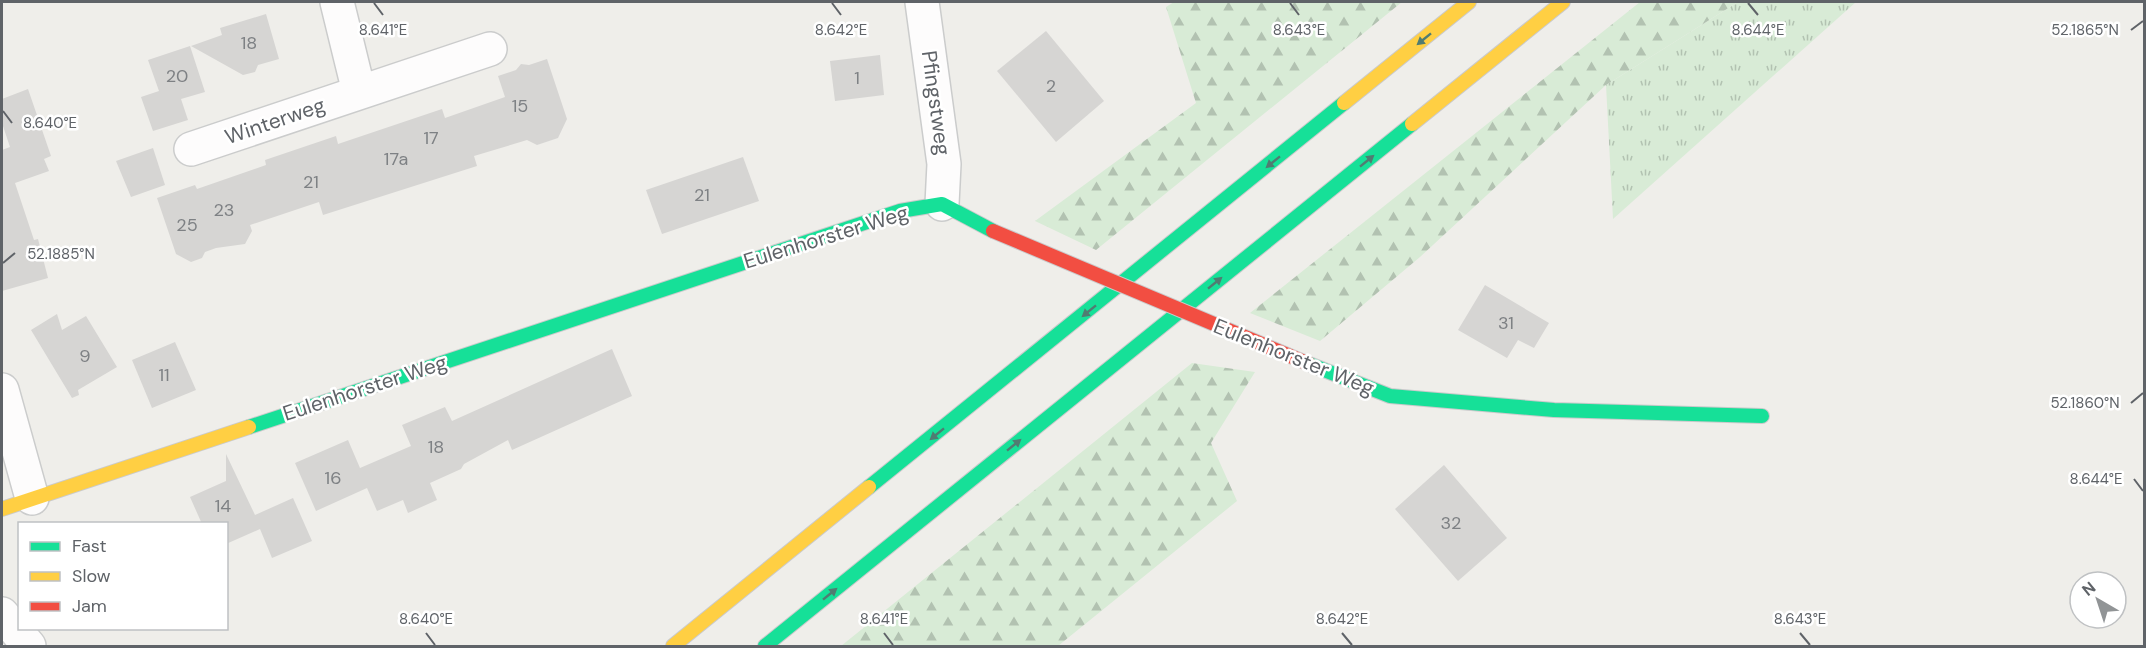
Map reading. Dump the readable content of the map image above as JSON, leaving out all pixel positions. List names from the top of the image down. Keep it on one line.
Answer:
{"streets":{"main road":["Eulenhorster Weg"],"street":["Pfingstweg","Winterweg"]},"crossings":[["Pfingstweg","Eulenhorster Weg"]],"house_numbers":["18","20","1","2","15","17","17a","21","21","23","25","31","9","11","18","16","14","32"],"legend":["Fast","Slow","Jam"],"north":"top left","coordinates":["8.641°E","8.642°E","8.644°E","8.643°E","52.1865°N","8.640°E","52.1885°N","52.1860°N"]}
